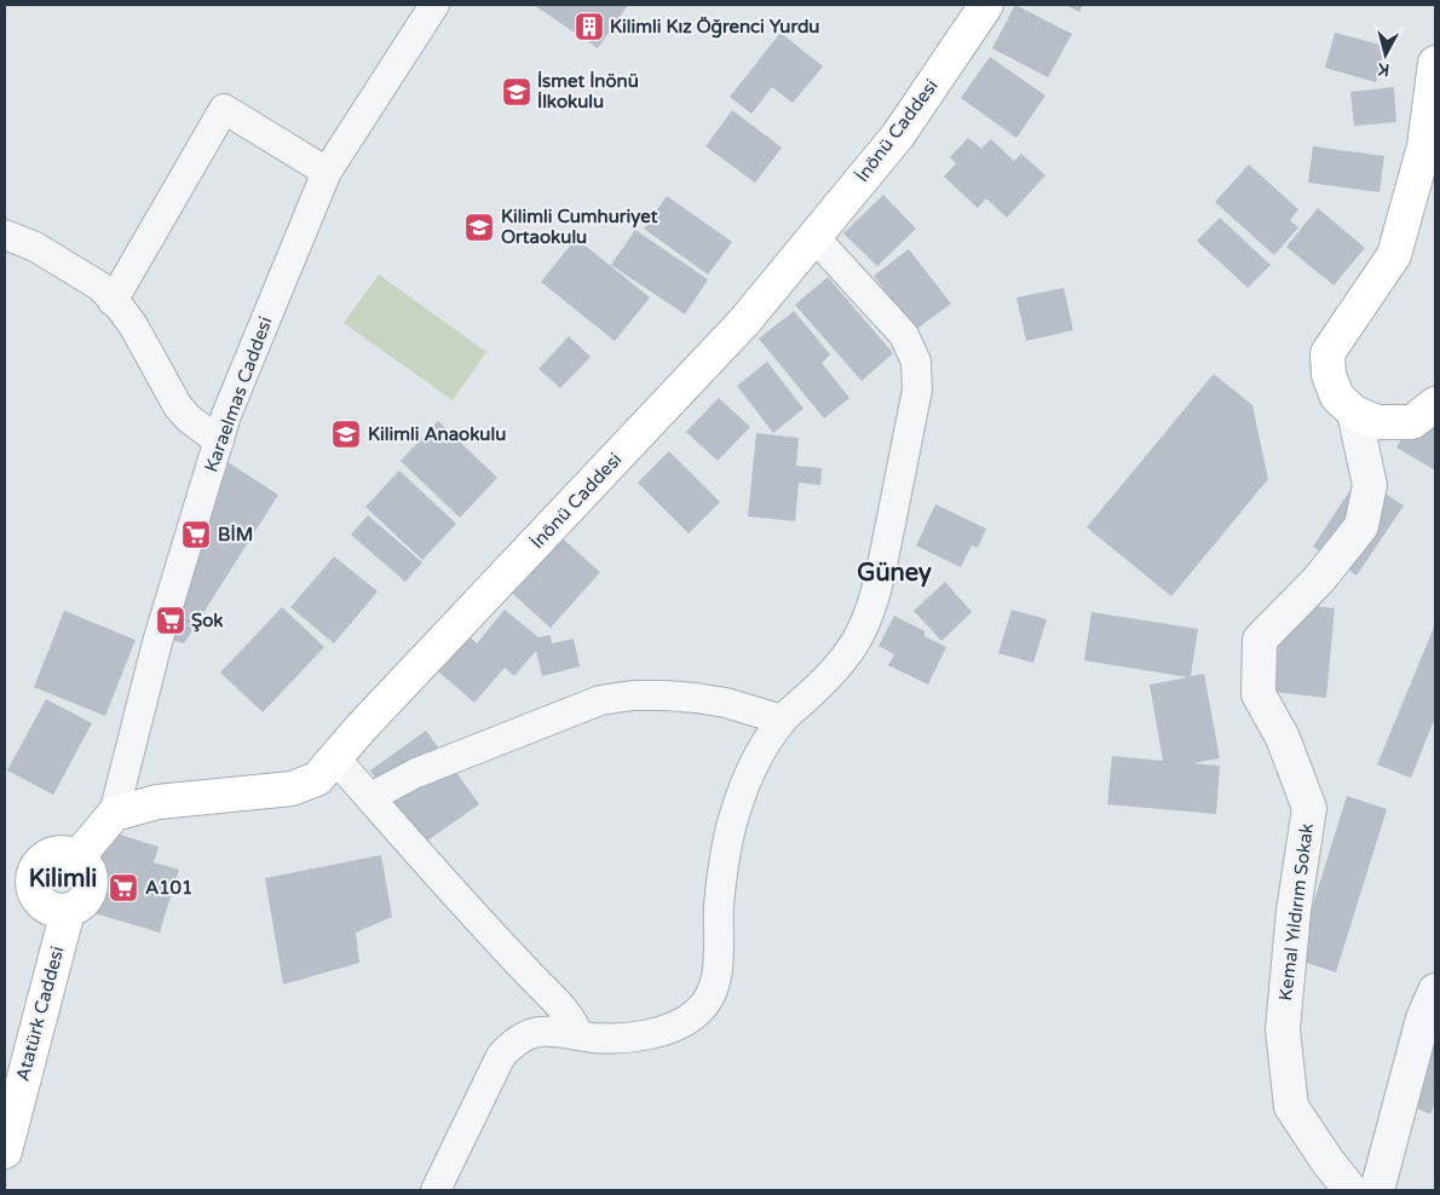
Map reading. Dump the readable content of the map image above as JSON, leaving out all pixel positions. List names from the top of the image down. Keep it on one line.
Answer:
{"streets":{"main road":["İnönü Caddesi","Atatürk Caddesi"],"street":["Karaelmas Caddesi","Kemal Yıldırım Sokak"]},"crossings":[["İnönü Caddesi","Karaelmas Caddesi"]],"districts":["Güney","Kilimli"],"places":{"building":["Kilimli Kız Öğrenci Yurdu"],"school or university":["İsmet İnönü İlkokulu","Kilimli Cumhuriyet Ortaokulu","Kilimli Anaokulu"],"supermarket":["BİM","Şok","A101"]},"north":"bottom"}
